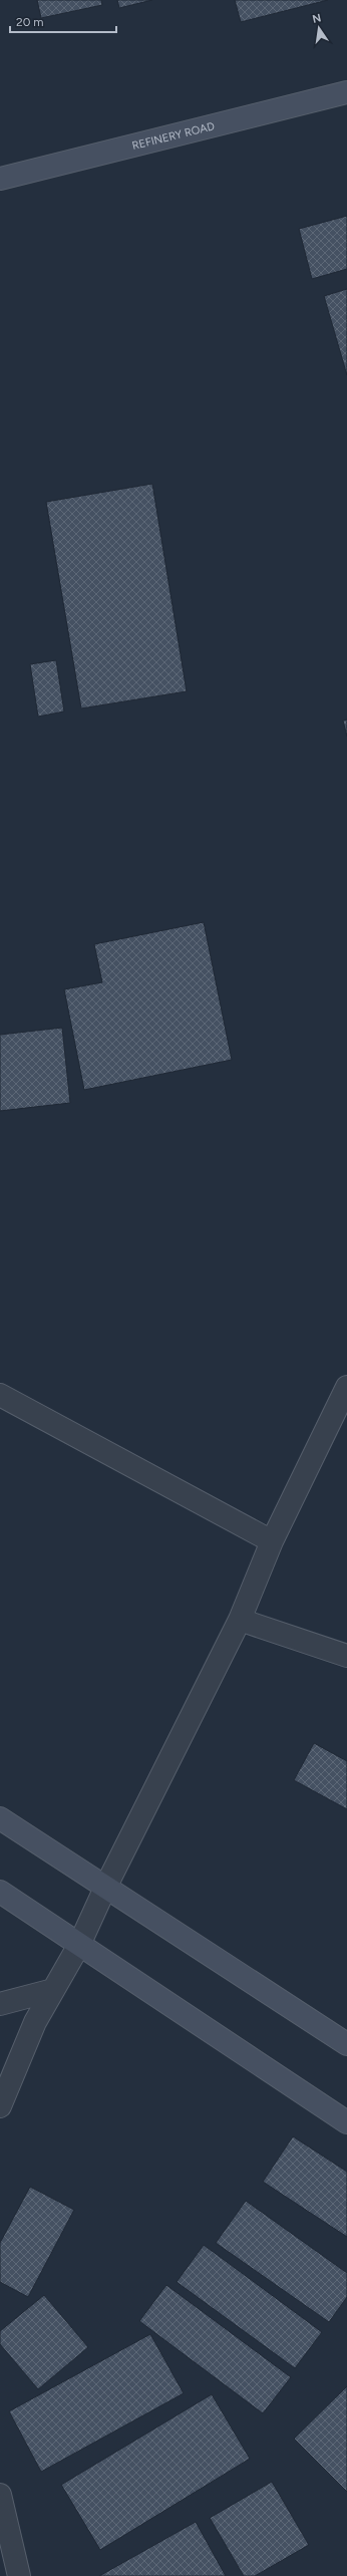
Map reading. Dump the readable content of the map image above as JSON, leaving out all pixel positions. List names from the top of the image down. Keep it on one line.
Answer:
{"streets":{"main road":["REFINERY ROAD"]},"scale_bar":"20 m","north":"top"}
